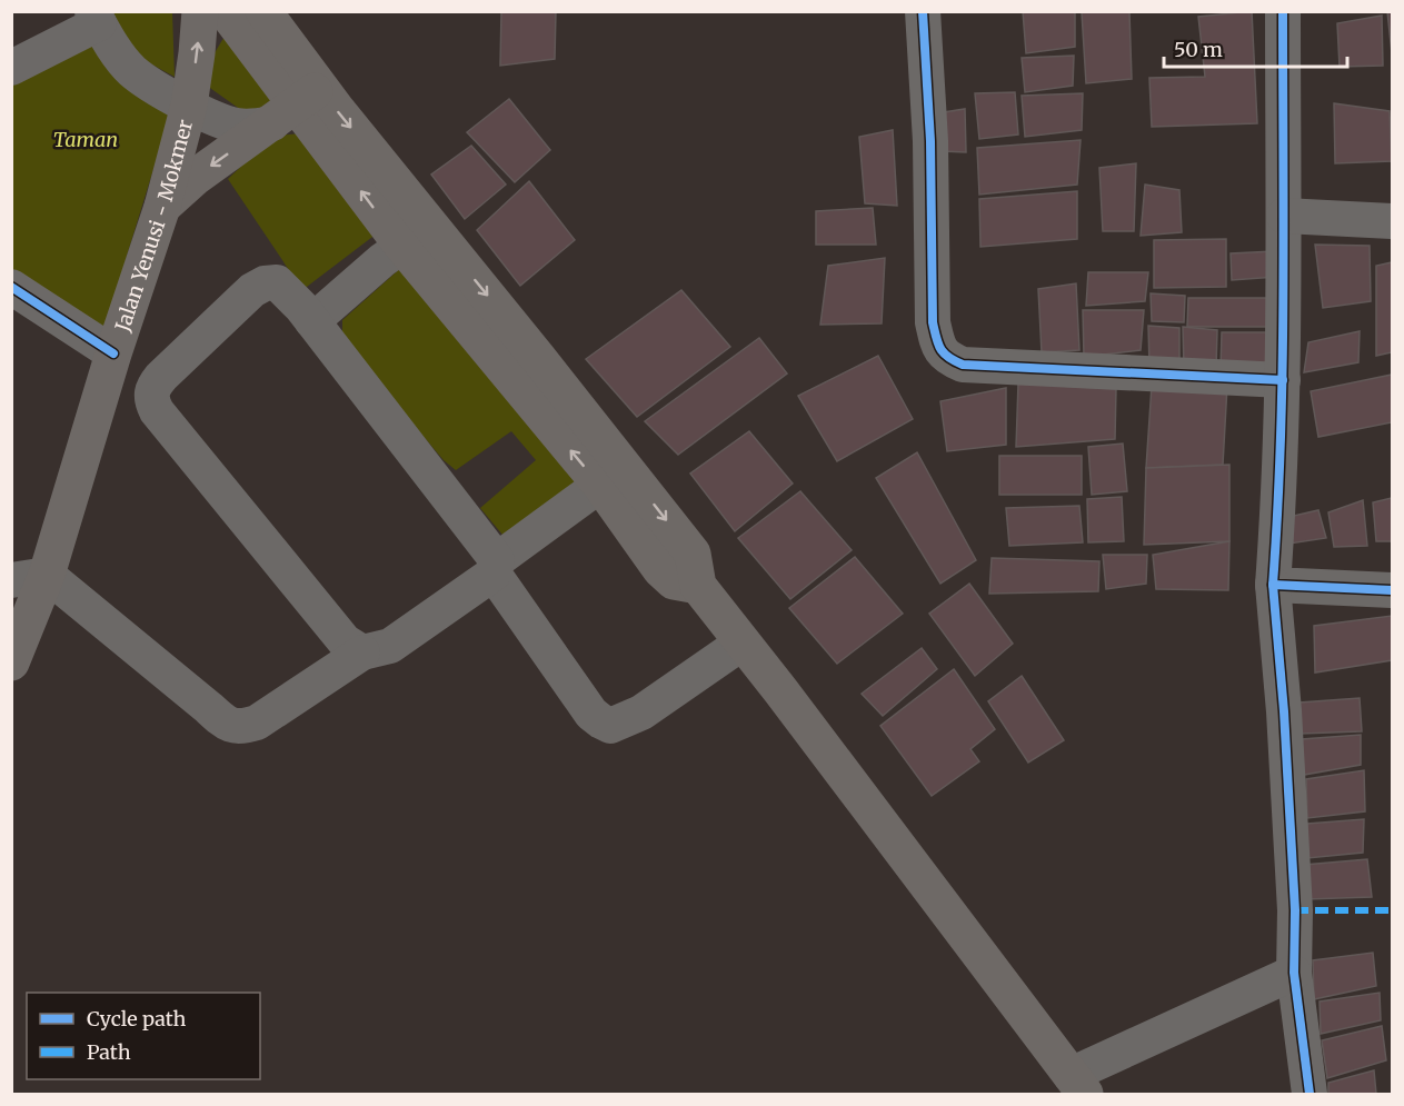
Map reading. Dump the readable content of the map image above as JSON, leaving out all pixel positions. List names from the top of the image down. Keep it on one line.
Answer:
{"streets":{"main road":["Jalan Yenusi - Mokmer"]},"parks":["Taman"],"legend":["Cycle path","Path"],"scale_bar":"50 m"}
